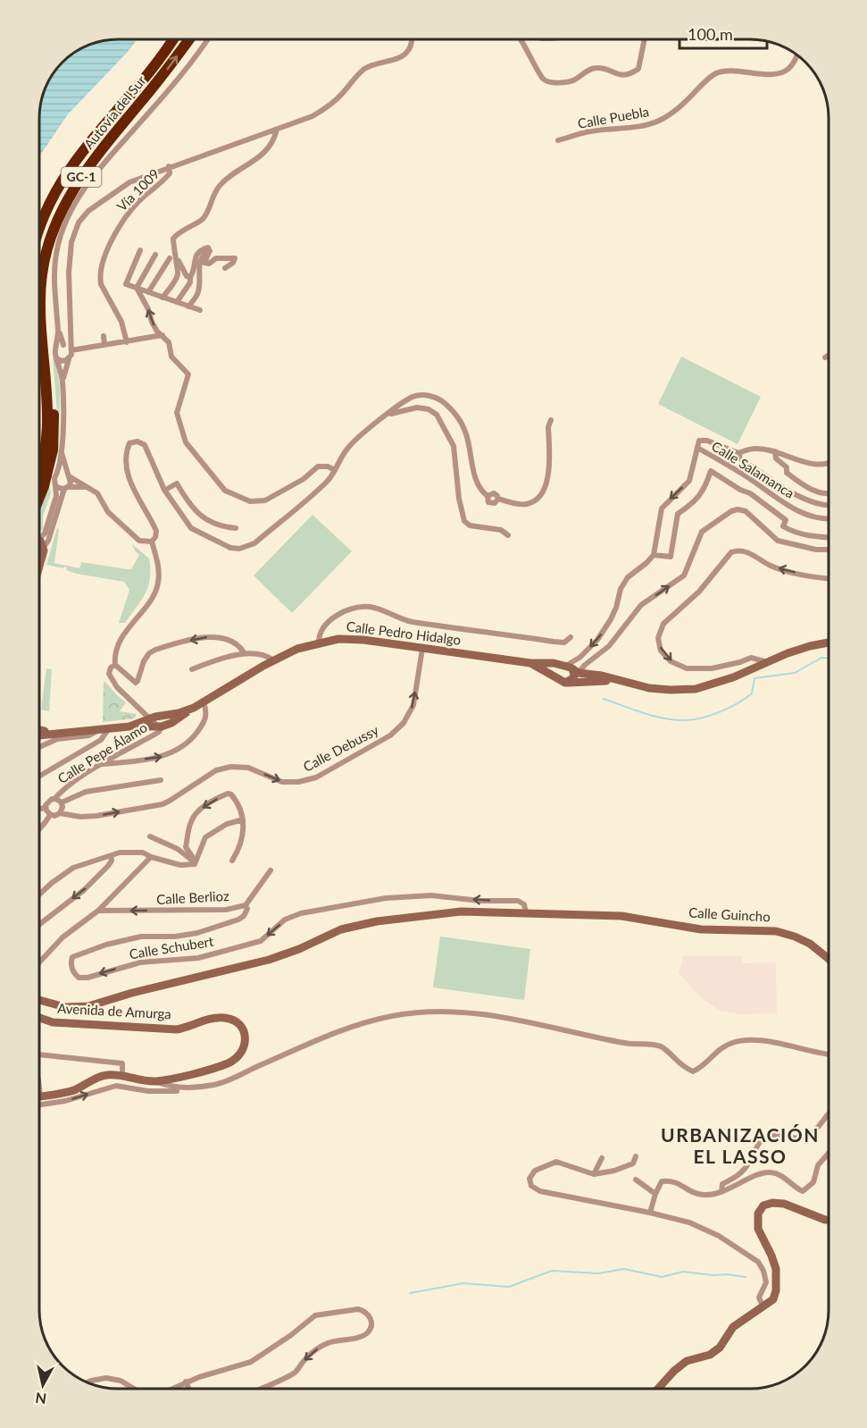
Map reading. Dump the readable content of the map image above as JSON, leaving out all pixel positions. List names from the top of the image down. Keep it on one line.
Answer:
{"streets":{"highway":["Autovía del Sur","GC-1"],"street":["Calle Puebla","Vía 1009","Calle Salamanca","Calle Pedro Hidalgo","Calle Debussy","Calle Pepe Álamo","Calle Berlioz","Calle Guincho","Calle Schubert","Avenida de Amurga"]},"crossings":[["Calle Pedro Hidalgo","Calle Debussy"],["Calle Pedro Hidalgo","Calle Pepe Álamo"],["Calle Debussy","Calle Pepe Álamo"],["Calle Berlioz","Calle Schubert"],["Calle Guincho","Calle Schubert"]],"one_way":["Calle Salamanca","Calle Debussy","Calle Berlioz"],"districts":["URBANIZACIÓN EL LASSO"],"scale_bar":"100 m","north":"bottom"}
